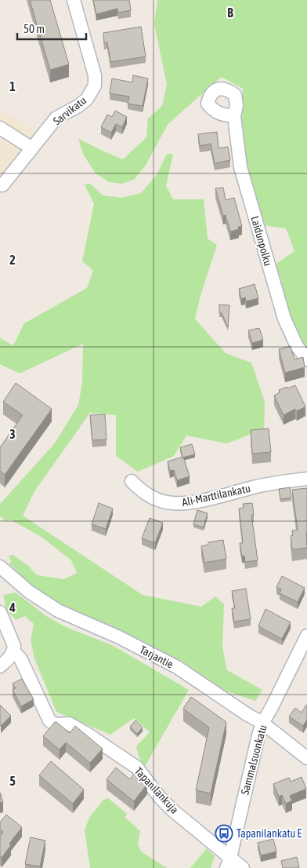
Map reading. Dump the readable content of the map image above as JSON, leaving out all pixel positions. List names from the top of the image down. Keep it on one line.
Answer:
{"streets":{"street":["Sarvikatu","Laidunpolku","Ali-Marttilankatu","Tarjantie","Sammalsuonkatu","Tapanilankuja"]},"crossings":[["Tarjantie","Sammalsuonkatu"],["Sammalsuonkatu","Tapanilankuja"]],"places":{"bus stop":["Tapanilankatu E"]},"scale_bar":"50 m","grid":{"columns":["B"],"rows":["1","2","3","4","5"]}}
